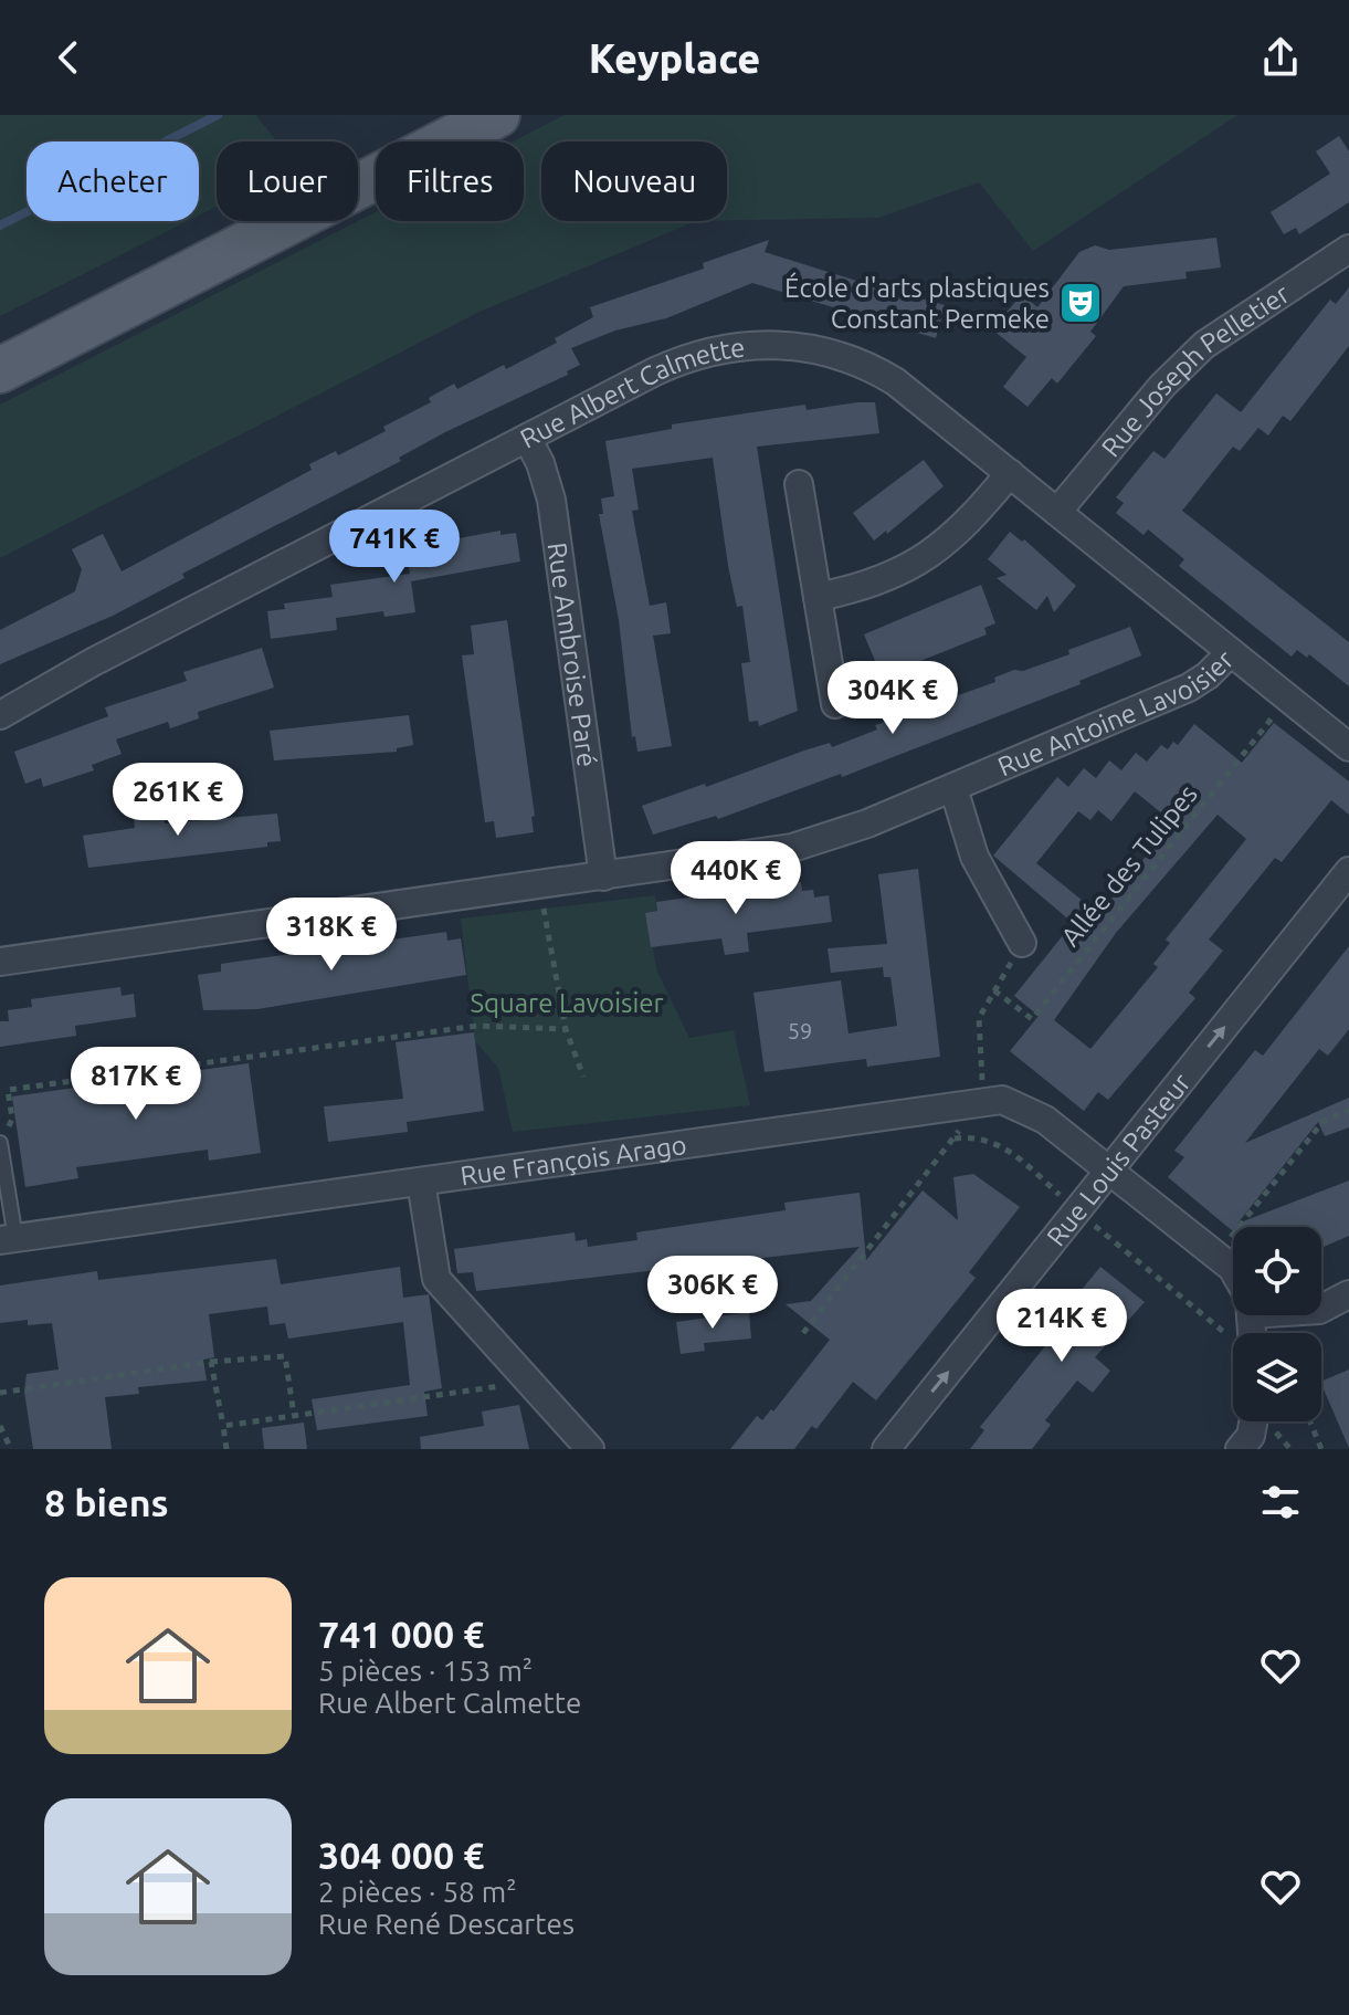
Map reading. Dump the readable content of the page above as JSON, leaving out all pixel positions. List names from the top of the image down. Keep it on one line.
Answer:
{"streets":{"street":["Rue Joseph Pelletier","Rue Albert Calmette","Rue Ambroise Paré","Rue Antoine Lavoisier","Rue François Arago","Rue Louis Pasteur"],"path":["Allée des Tulipes"]},"crossings":[["Rue Joseph Pelletier","Rue Albert Calmette"],["Rue Albert Calmette","Rue Ambroise Paré"],["Rue Albert Calmette","Rue Antoine Lavoisier"],["Rue Ambroise Paré","Rue Antoine Lavoisier"],["Rue Antoine Lavoisier","Allée des Tulipes"],["Rue François Arago","Rue Louis Pasteur"]],"one_way":["Rue Louis Pasteur"],"parks":["Square Lavoisier"],"places":{"theatre":["École d'arts plastiques Constant Permeke"]},"house_numbers":["59"],"page":{"header":"Keyplace","chip":["Acheter","Louer","Filtres","Nouveau"],"price":["741K €","304K €","261K €","440K €","318K €","817K €","306K €","214K €"],"heading":"8 biens","list":[{"name":"741 000 €","note":"5 pièces · 153 m² · Rue Albert Calmette"},{"name":"304 000 €","note":"2 pièces · 58 m² · Rue René Descartes"}]}}
